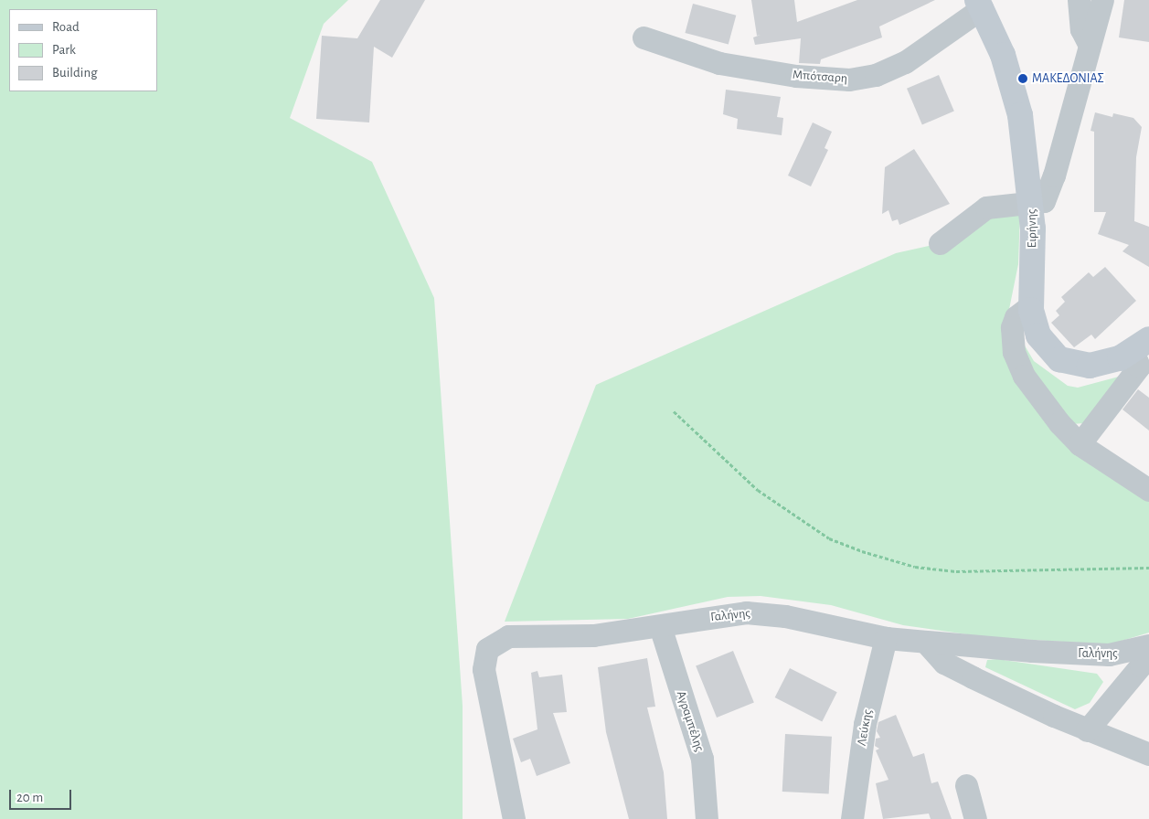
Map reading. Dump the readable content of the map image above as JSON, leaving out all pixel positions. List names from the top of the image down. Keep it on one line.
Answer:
{"streets":{"street":["Μπότσαρη","Ειρήνης","Γαλήνης","Αγραμπέλης","Λεύκης"]},"crossings":[["Μπότσαρη","Ειρήνης"],["Γαλήνης","Αγραμπέλης"],["Γαλήνης","Λεύκης"]],"places":["ΜΑΚΕΔΟΝΙΑΣ"],"legend":["Road","Park","Building"],"scale_bar":"20 m"}
